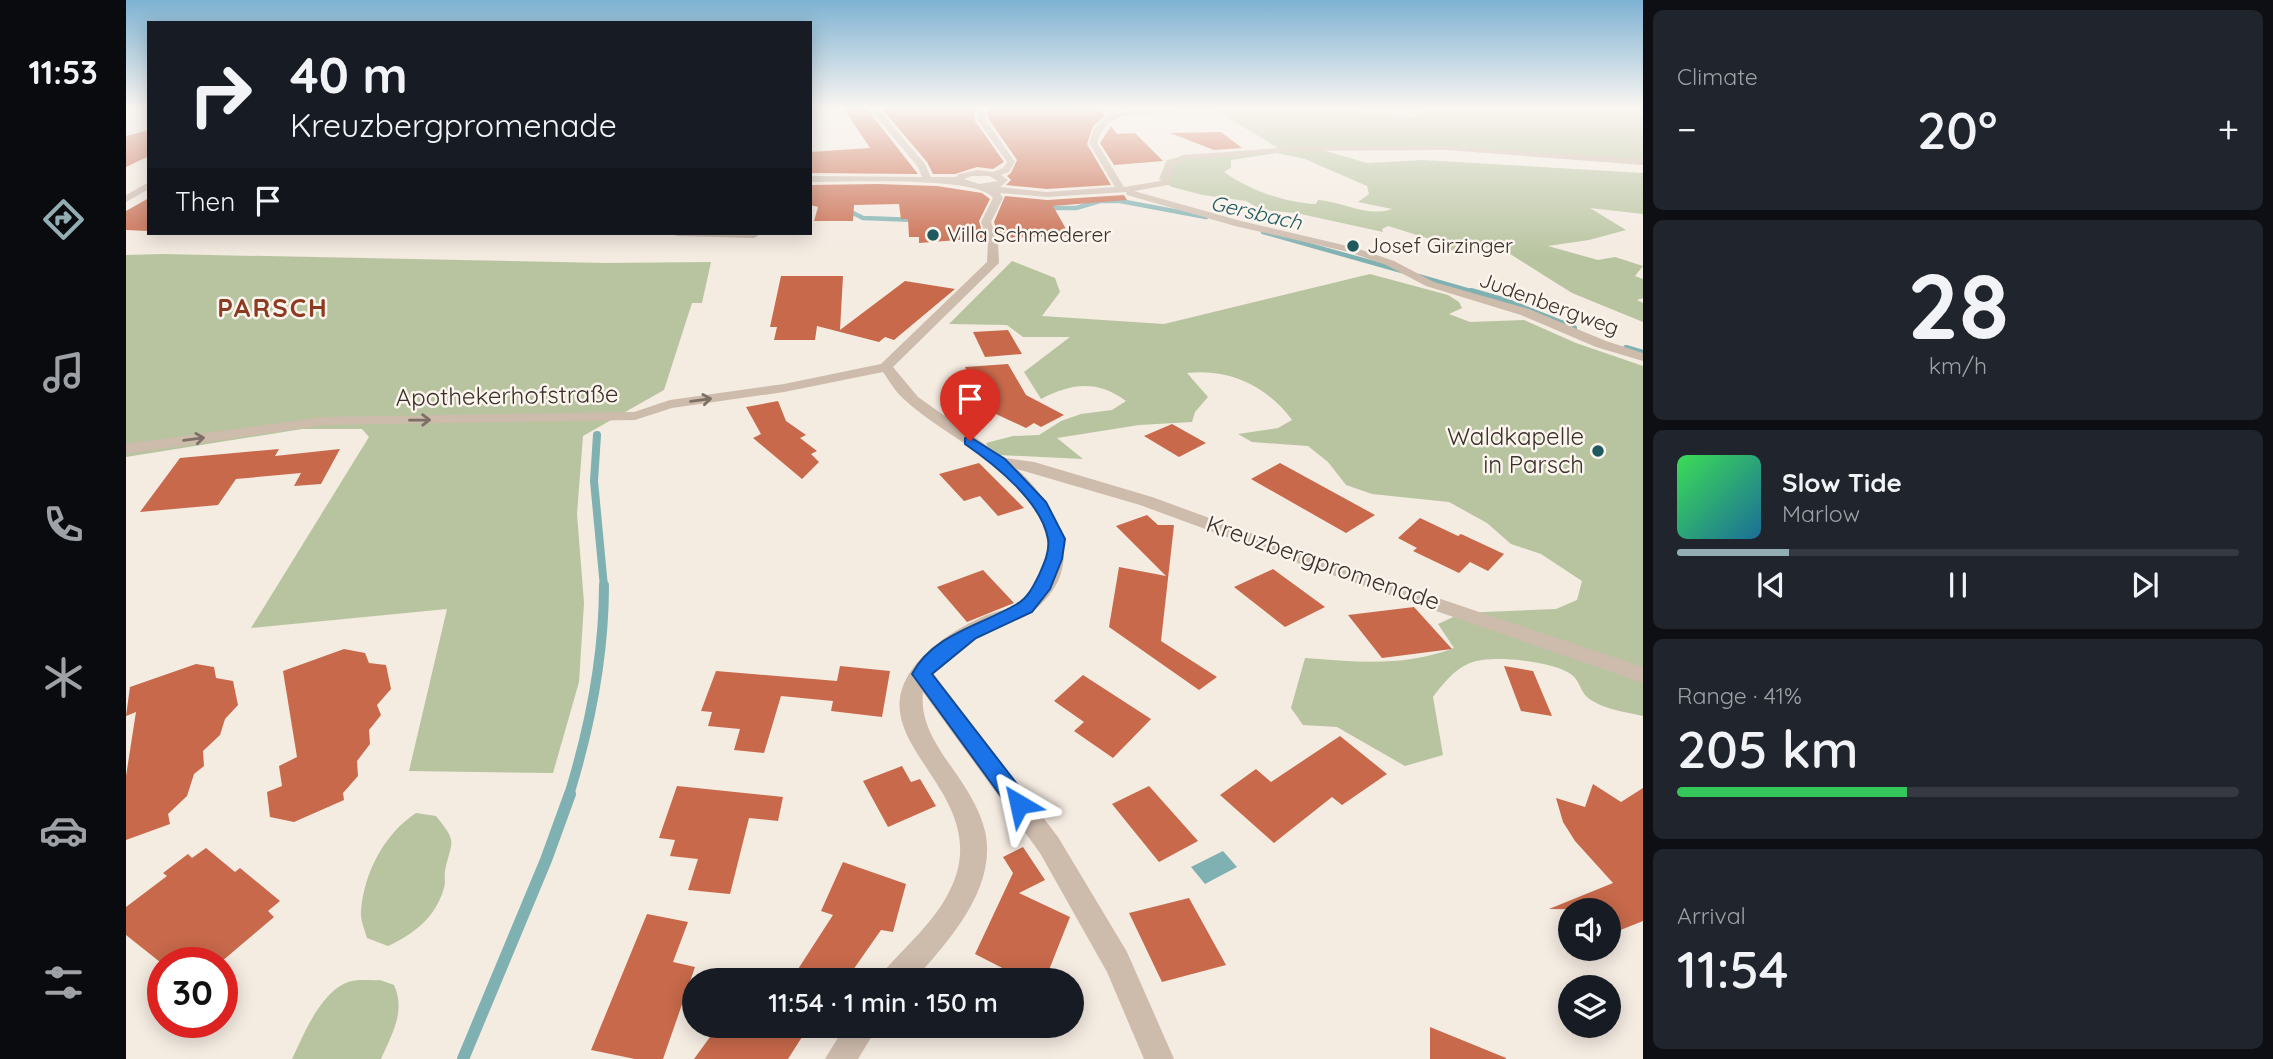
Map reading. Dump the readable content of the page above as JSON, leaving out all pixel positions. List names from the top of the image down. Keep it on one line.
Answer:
{"streets":{"street":["Judenbergweg","Apothekerhofstraße","Kreuzbergpromenade"]},"crossings":[["Apothekerhofstraße","Kreuzbergpromenade"]],"one_way":["Apothekerhofstraße"],"districts":["PARSCH"],"water":["Gersbach"],"places":["Villa Schmederer","Josef Girzinger","Waldkapelle in Parsch"],"page":{"tabs":"11:53","tile":["Climate",["28","km/h"],["Range · 41%","205 km"],["Arrival","11:54"]],"turn":["40 m","Kreuzbergpromenade"],"heat":["−","20°","+"],"then":"Then","song":["Slow Tide","Marlow"],"limit":"30","trip":"11:54 · 1 min · 150 m"}}
